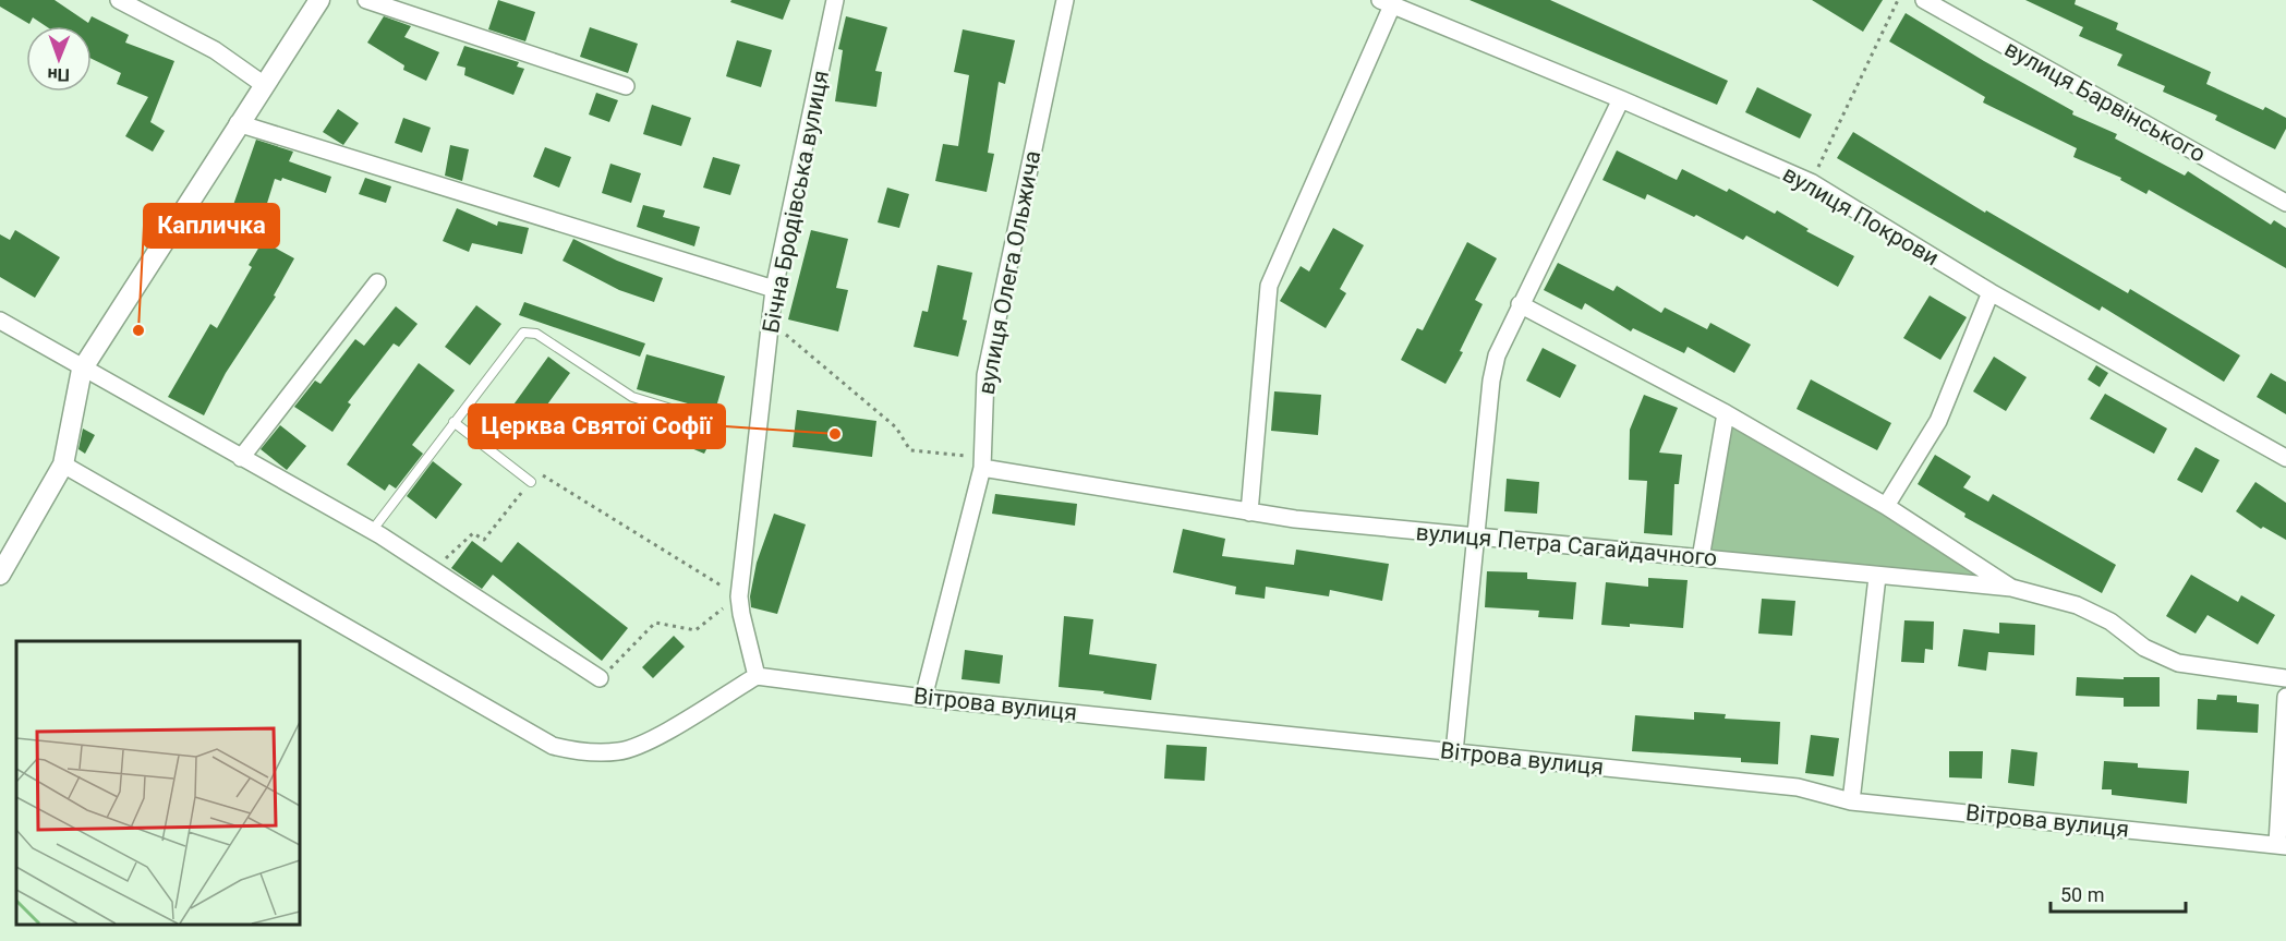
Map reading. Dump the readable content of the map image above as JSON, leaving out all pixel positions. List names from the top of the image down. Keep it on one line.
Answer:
{"streets":{"street":["вулиця Барвінського","Бічна Бродівська вулиця","вулиця Покрови","вулиця Олега Ольжича","вулиця Петра Сагайдачного","Вітрова вулиця"]},"crossings":[["Бічна Бродівська вулиця","Вітрова вулиця"],["вулиця Олега Ольжича","вулиця Петра Сагайдачного"],["вулиця Олега Ольжича","Вітрова вулиця"]],"places":["Капличка","Церква Святої Софії"],"scale_bar":"50 m","north":"bottom"}
